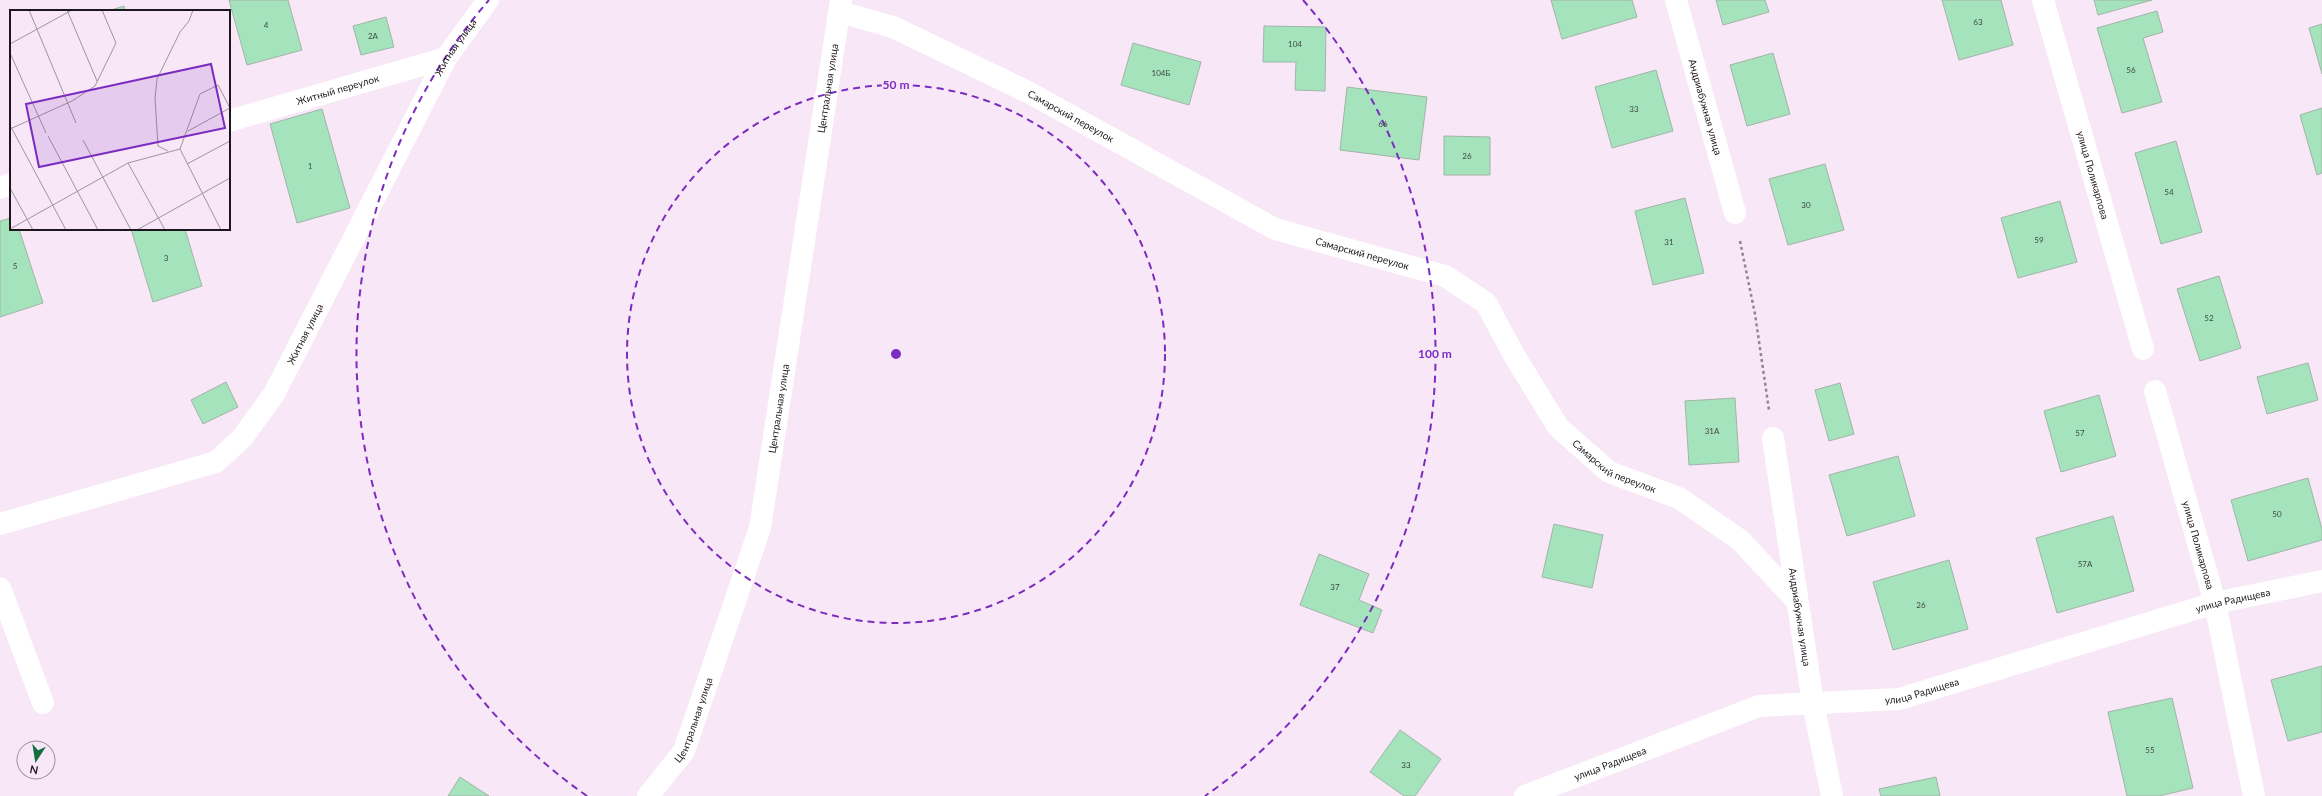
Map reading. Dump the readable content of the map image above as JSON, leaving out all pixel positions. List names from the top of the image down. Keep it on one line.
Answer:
{"streets":{"street":["Житная улица","Житный переулок","Центральная улица","Андриабужная улица","Самарский переулок","улица Поликарпова","улица Радищева"]},"crossings":[["Житная улица","Житный переулок"],["Центральная улица","Самарский переулок"],["Андриабужная улица","Самарский переулок"],["Андриабужная улица","улица Радищева"],["улица Поликарпова","улица Радищева"]],"house_numbers":["63","4","2А","104","56","104Б","33","66","26","1","54","30","59","31","3","5","52","31А","57","50","57А","37","26","55","33"],"north":"bottom","rings":["50 m","100 m"]}
